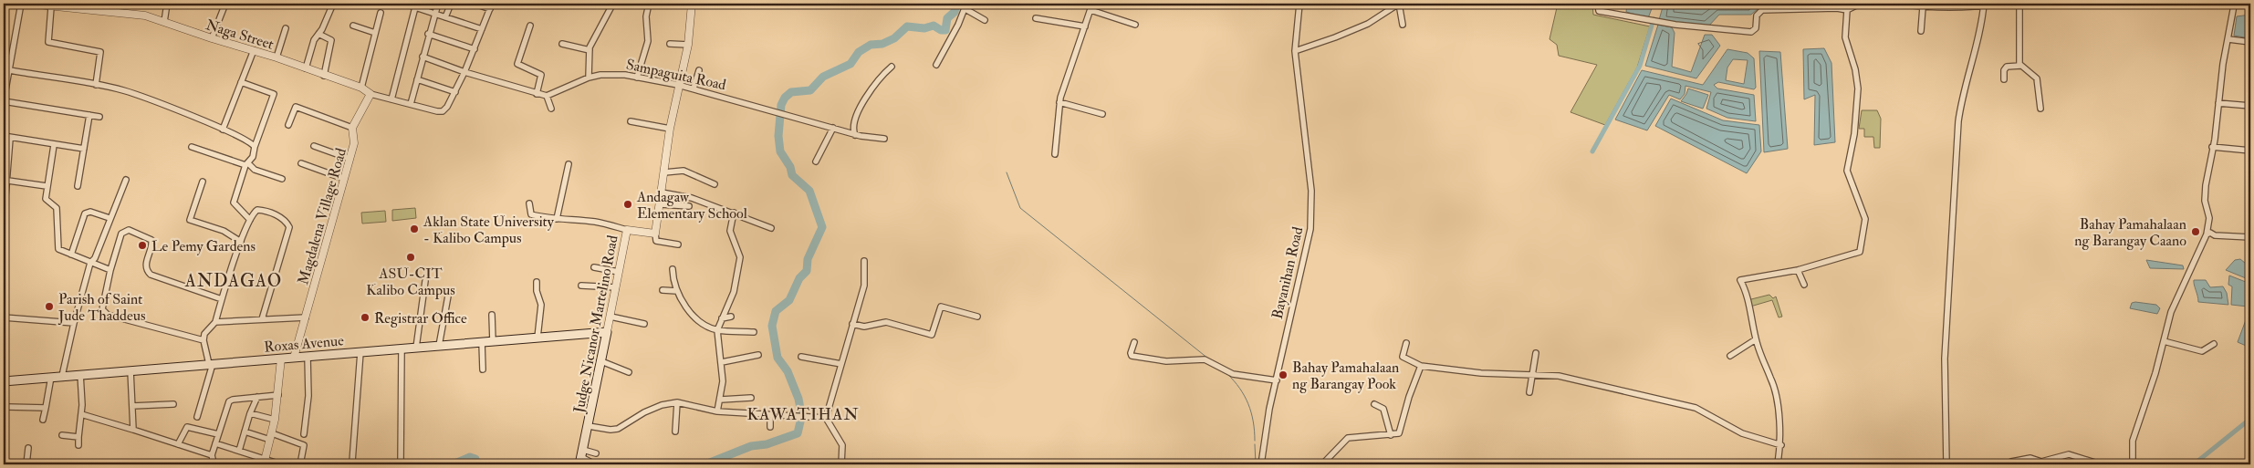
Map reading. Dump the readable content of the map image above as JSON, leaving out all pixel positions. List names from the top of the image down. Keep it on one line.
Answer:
{"streets":{"main road":["Judge Nicanor Martelino Road","Roxas Avenue"],"street":["Naga Street","Sampaguita Road","Magdalena Village Road","Bayanihan Road"]},"crossings":[["Magdalena Village Road","Roxas Avenue"],["Judge Nicanor Martelino Road","Roxas Avenue"]],"districts":["ANDAGAO","KAWATIHAN"],"places":["Andagaw Elementary School","Aklan State University - Kalibo Campus","Bahay Pamahalaan ng Barangay Caano","Le Pemy Gardens","ASU-CIT Kalibo Campus","Parish of Saint Jude Thaddeus","Registrar Office","Bahay Pamahalaan ng Barangay Pook"]}
